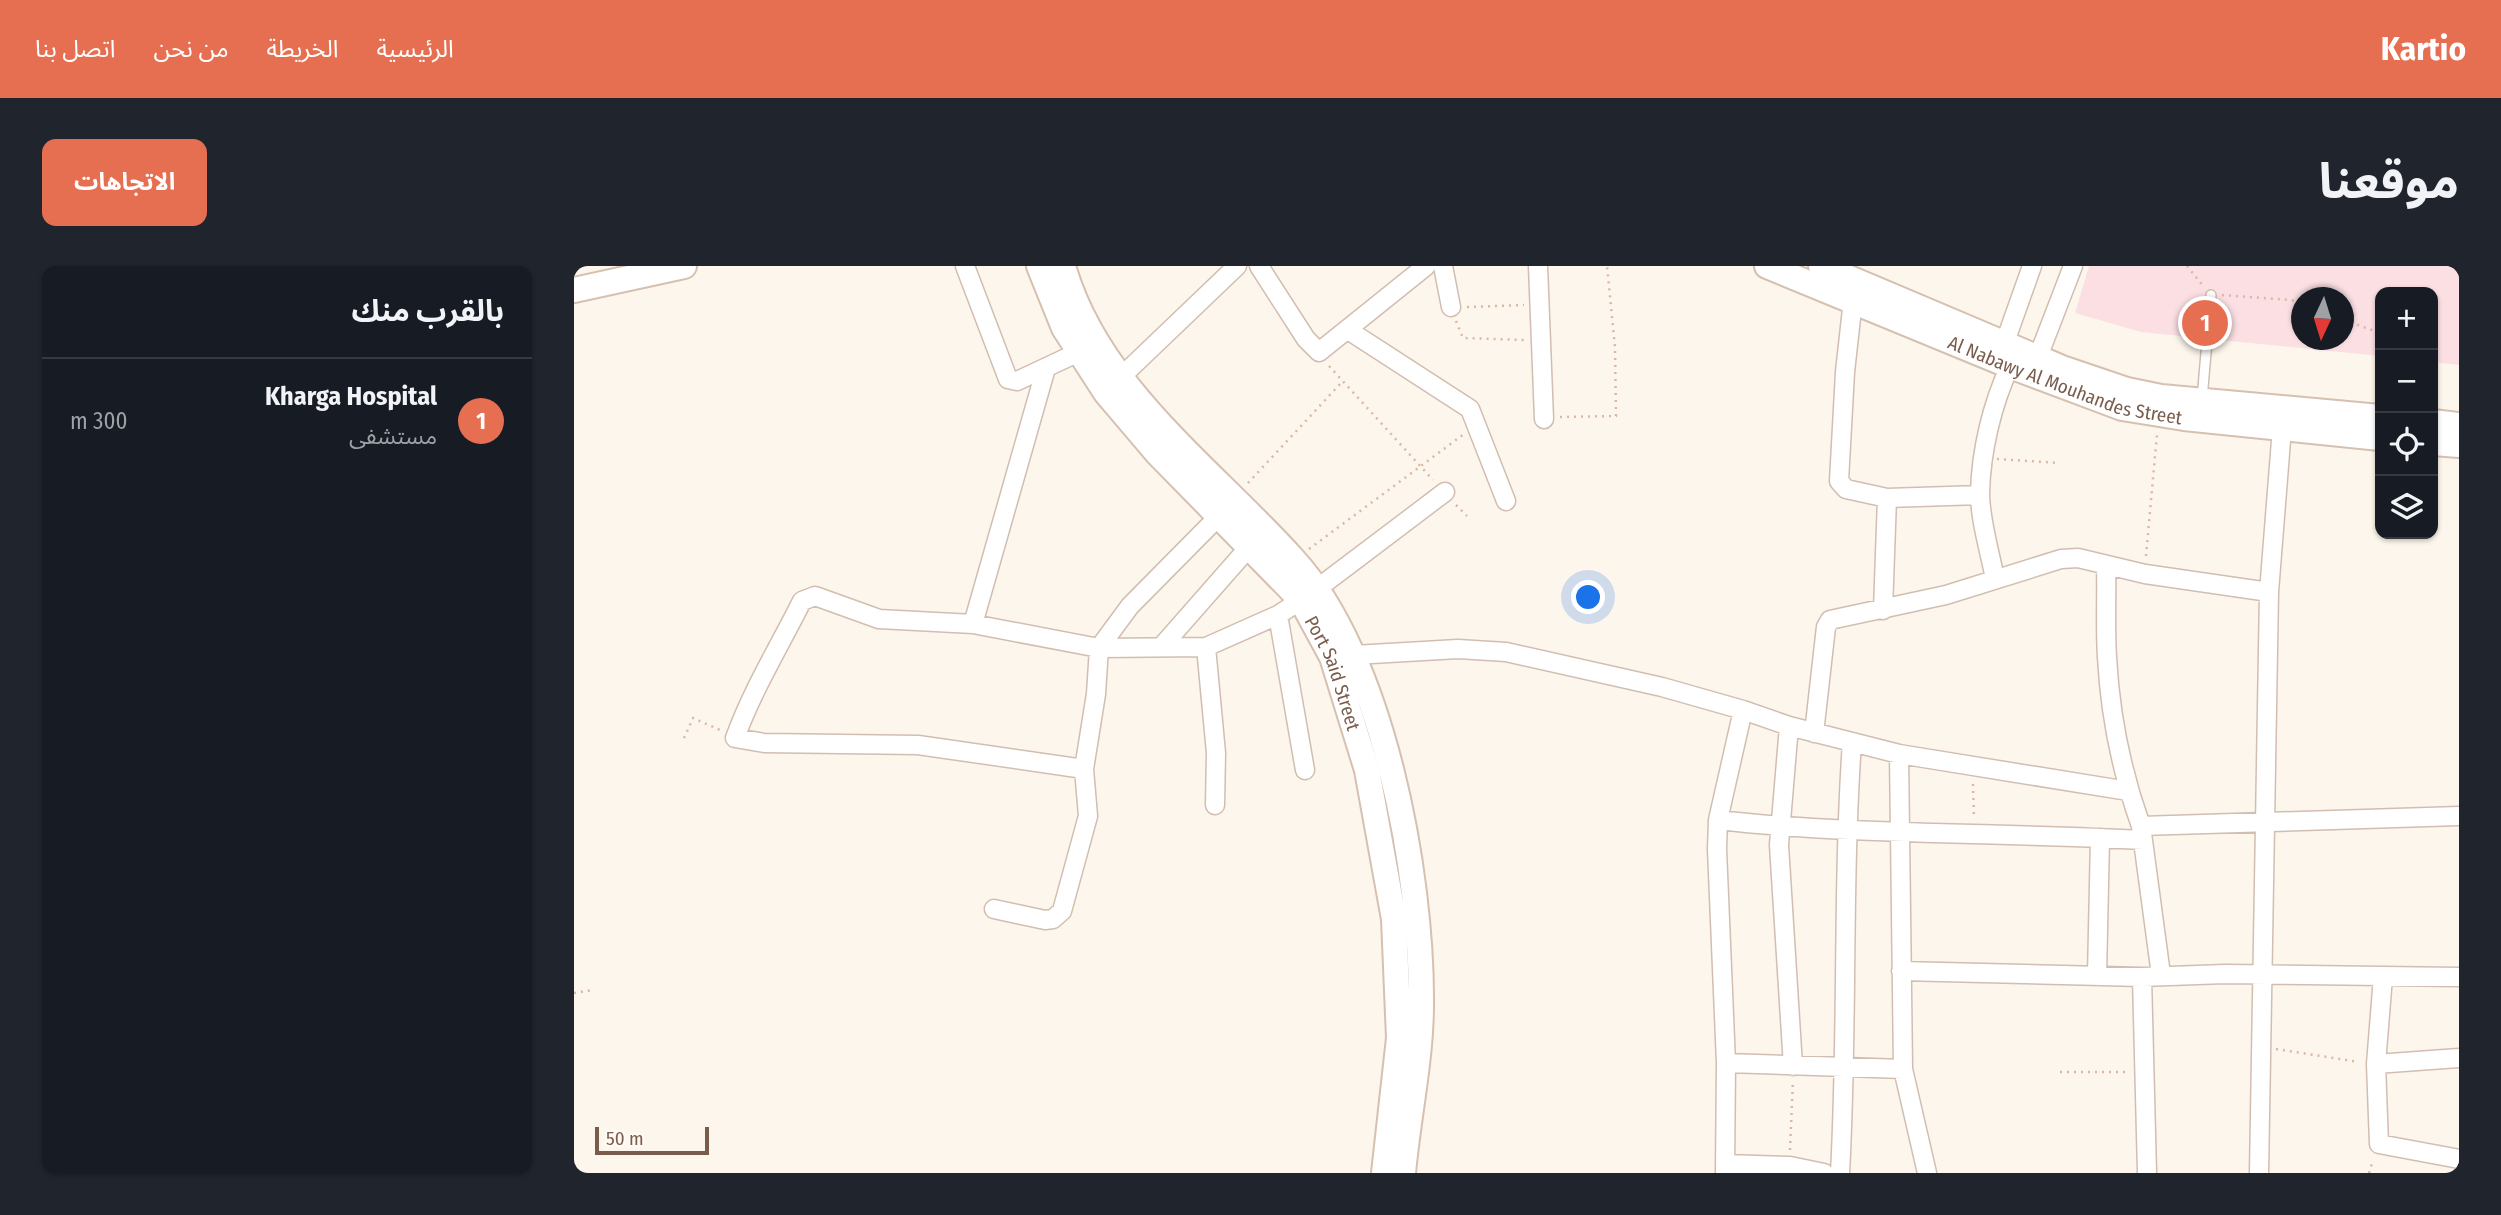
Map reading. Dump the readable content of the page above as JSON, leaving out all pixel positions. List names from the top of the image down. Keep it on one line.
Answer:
{"streets":{"street":["Al Nabawy Al Mouhandes Street","Port Said Street"]},"scale_bar":"50 m","north":"bottom","page":{"header":"Kartio","nav":["الرئيسية","الخريطة","من نحن","اتصل بنا"],"title":"موقعنا","buttons":"الاتجاهات","heading":"بالقرب منك","map_buttons":["+","−"],"pins":"1","list":[{"mark":"1","name":"Kharga Hospital","note":"مستشفى","value":"300 m"}],"scale":"50 m"}}
